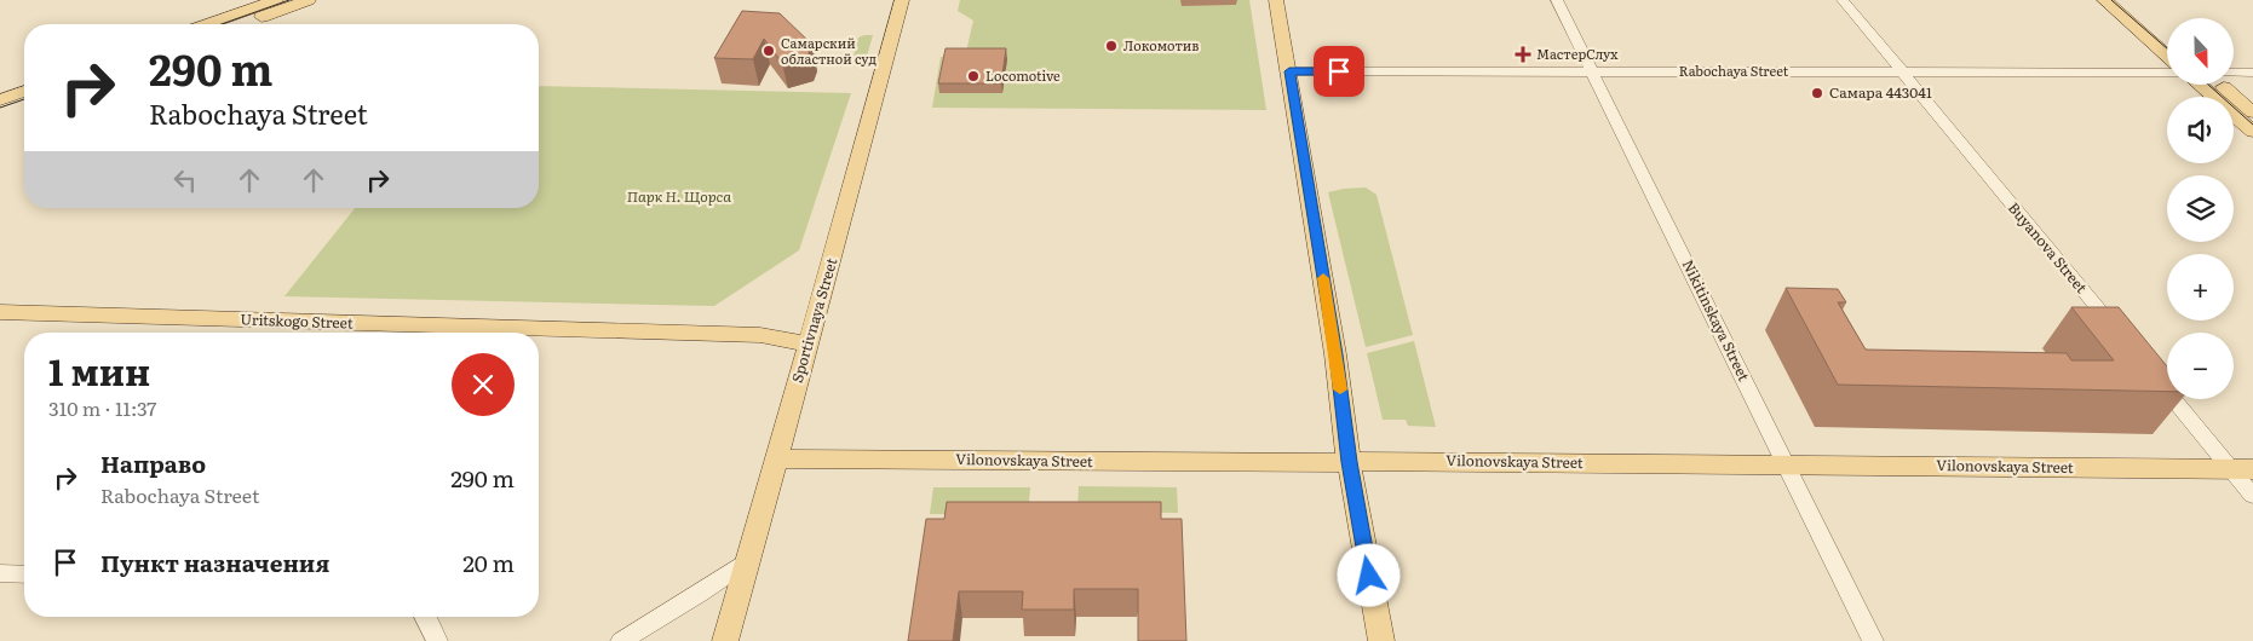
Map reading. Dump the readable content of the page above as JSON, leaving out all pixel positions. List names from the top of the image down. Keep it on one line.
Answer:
{"streets":{"main road":["Sportivnaya Street","Uritskogo Street","Vilonovskaya Street"],"street":["Rabochaya Street","Buyanova Street","Nikitinskaya Street"]},"crossings":[["Rabochaya Street","Buyanova Street"],["Rabochaya Street","Nikitinskaya Street"],["Sportivnaya Street","Uritskogo Street"],["Sportivnaya Street","Vilonovskaya Street"],["Nikitinskaya Street","Vilonovskaya Street"]],"parks":["Парк Н. Щорса"],"places":{"other":["Локомотив","Самарский областной суд","Locomotive","Самара 443041"],"health":["МастерСлух"]},"north":"bottom","page":{"map_buttons":["+","−"],"turn":["290 m","Rabochaya Street"],"heading":["1 мин","310 m · 11:37"],"list":[{"name":"Направо","note":"Rabochaya Street","value":"290 m"},{"name":"Пункт назначения","value":"20 m"}]}}
